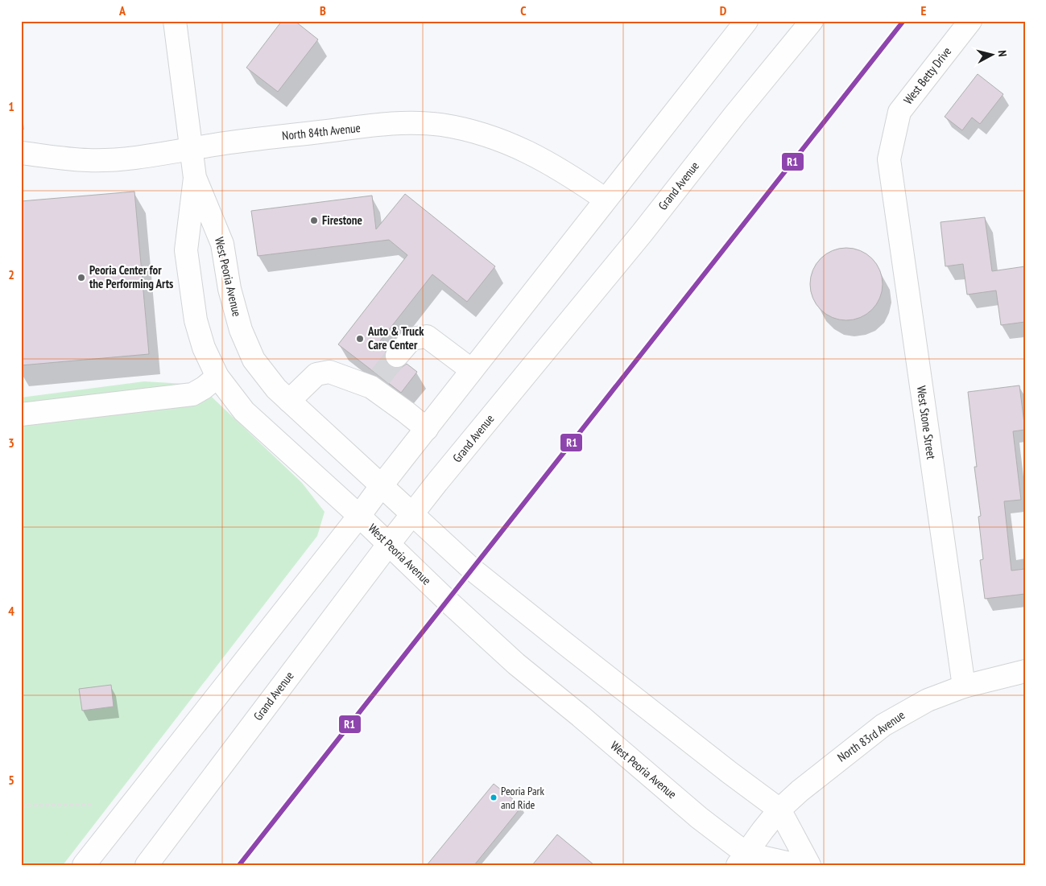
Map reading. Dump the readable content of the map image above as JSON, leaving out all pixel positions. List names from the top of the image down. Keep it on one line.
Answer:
{"streets":{"main road":["West Betty Drive","North 84th Avenue","Grand Avenue","West Peoria Avenue","West Stone Street","North 83rd Avenue"]},"crossings":[["West Betty Drive","West Stone Street"],["North 84th Avenue","West Peoria Avenue"],["Grand Avenue","West Peoria Avenue"],["West Peoria Avenue","North 83rd Avenue"],["West Stone Street","North 83rd Avenue"]],"places":["Firestone","Peoria Center for the Performing Arts","Auto & Truck Care Center","Peoria Park and Ride"],"lines":["transit line R1"],"north":"right","grid":{"columns":["A","B","C","D","E"],"rows":["1","2","3","4","5"]}}
